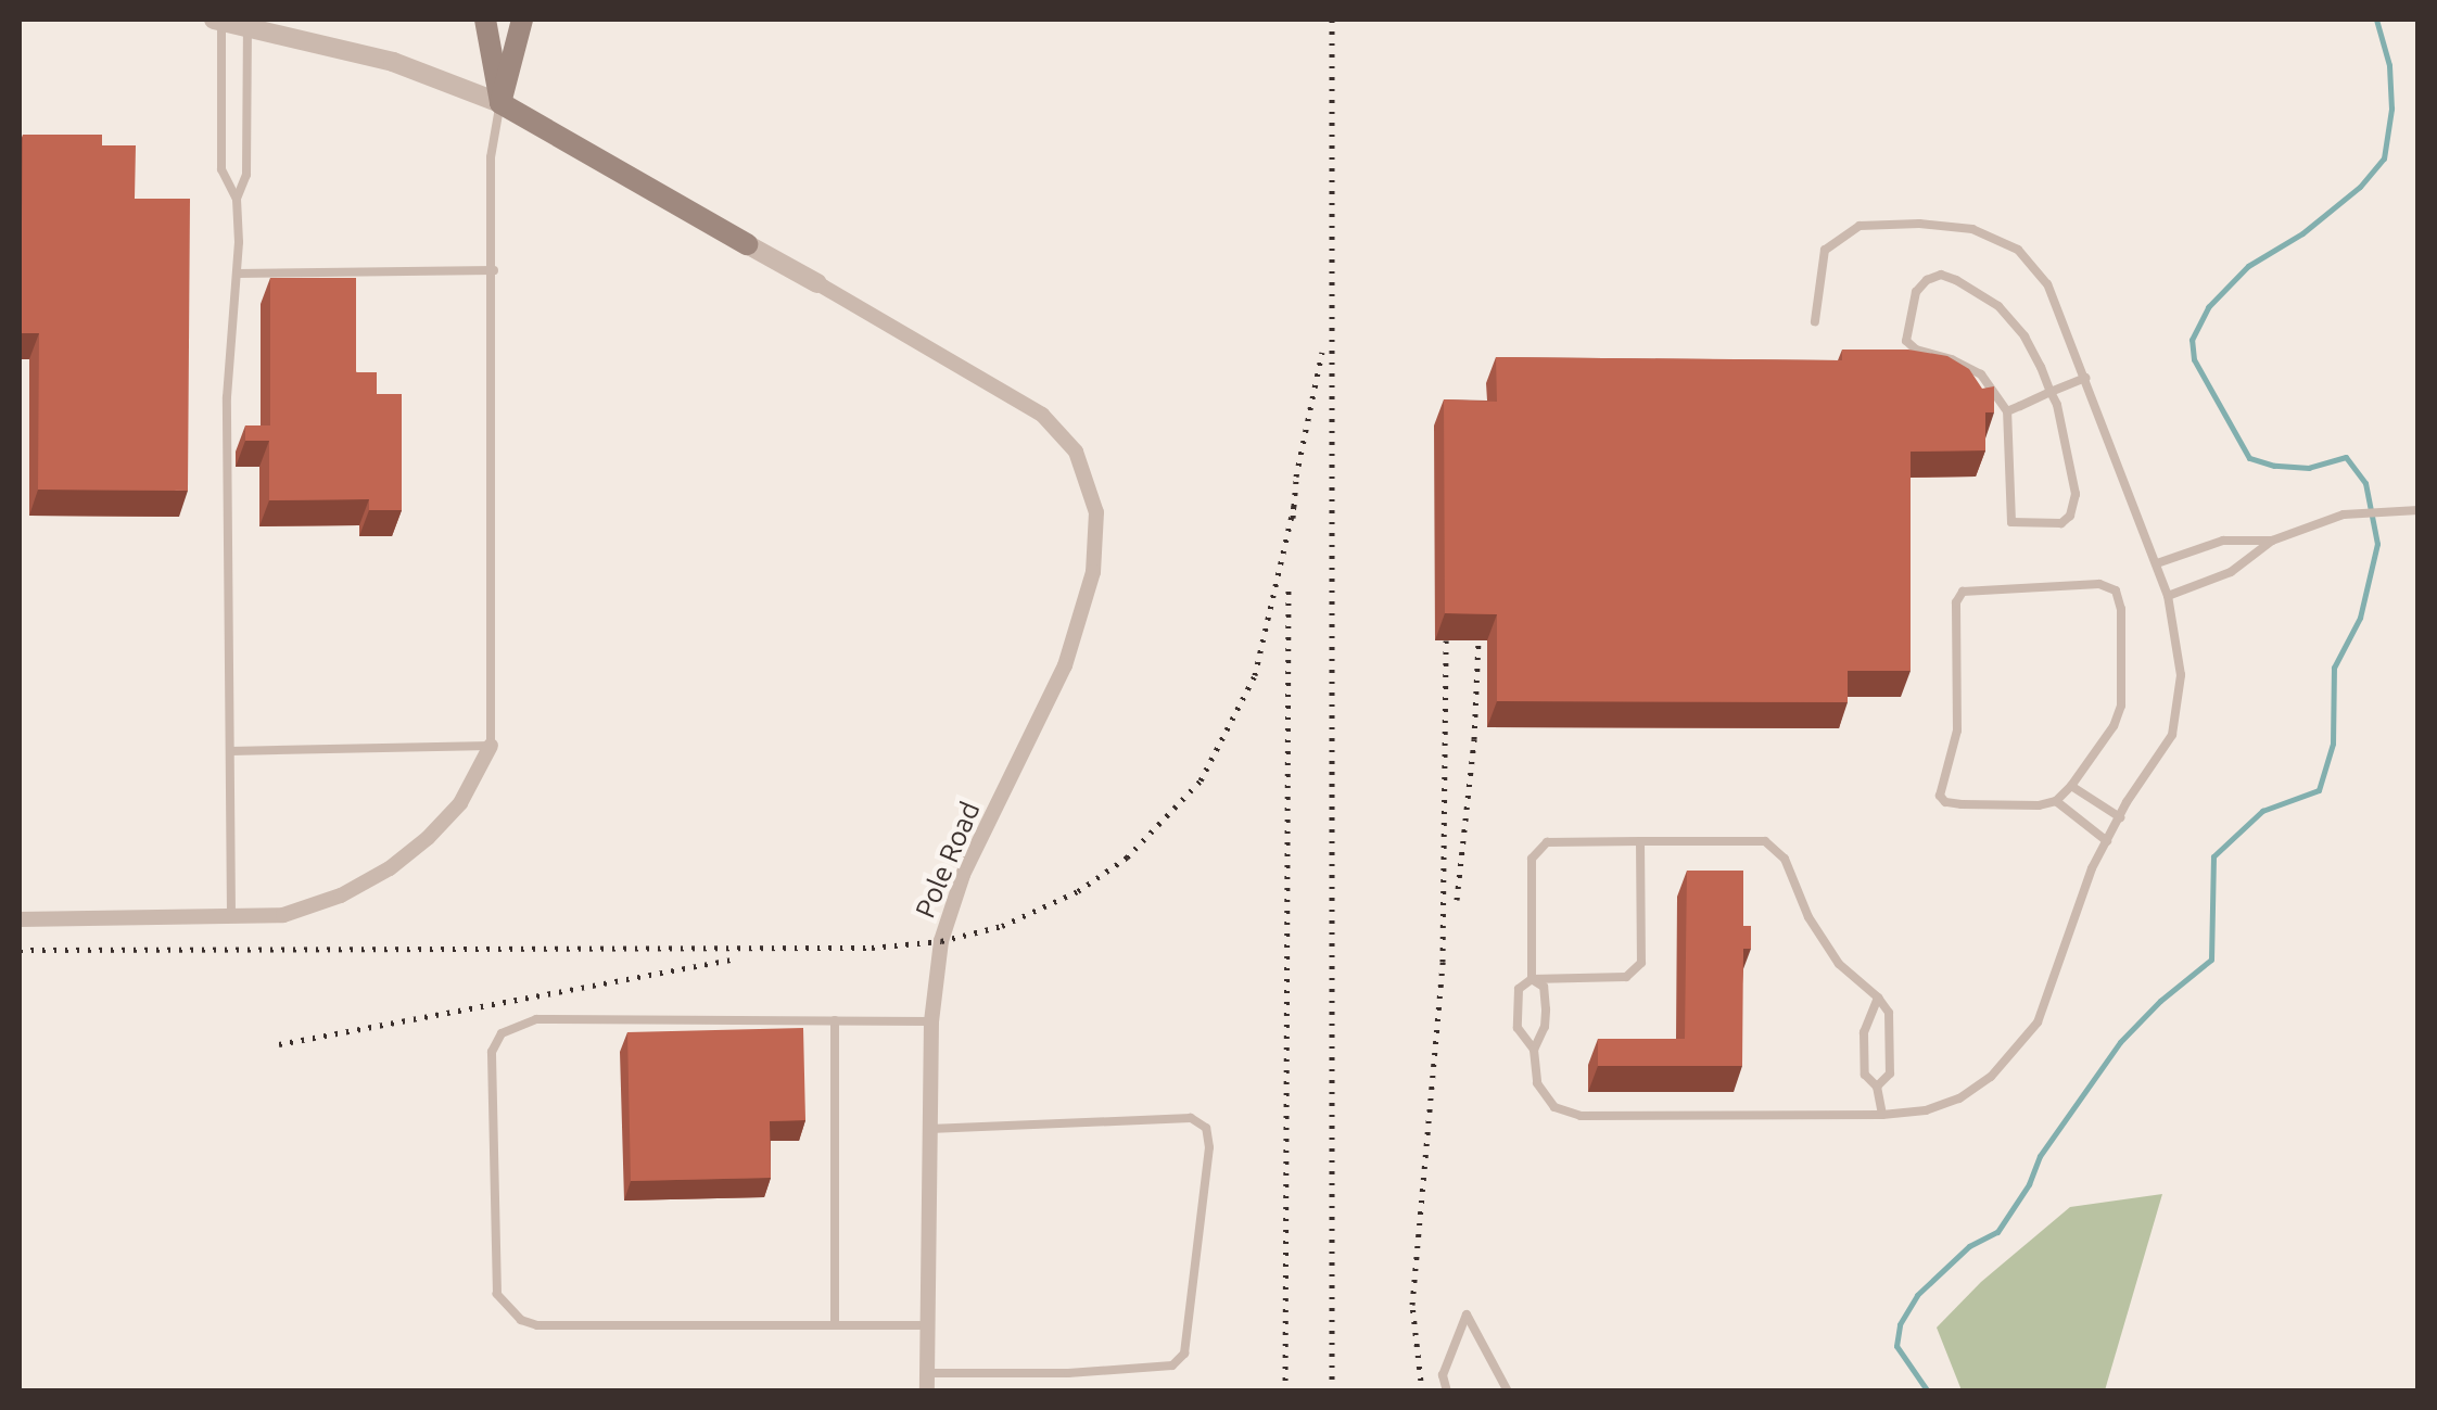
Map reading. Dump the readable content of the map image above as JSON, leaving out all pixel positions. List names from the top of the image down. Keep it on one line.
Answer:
{"streets":{"street":["Pole Road"]}}
